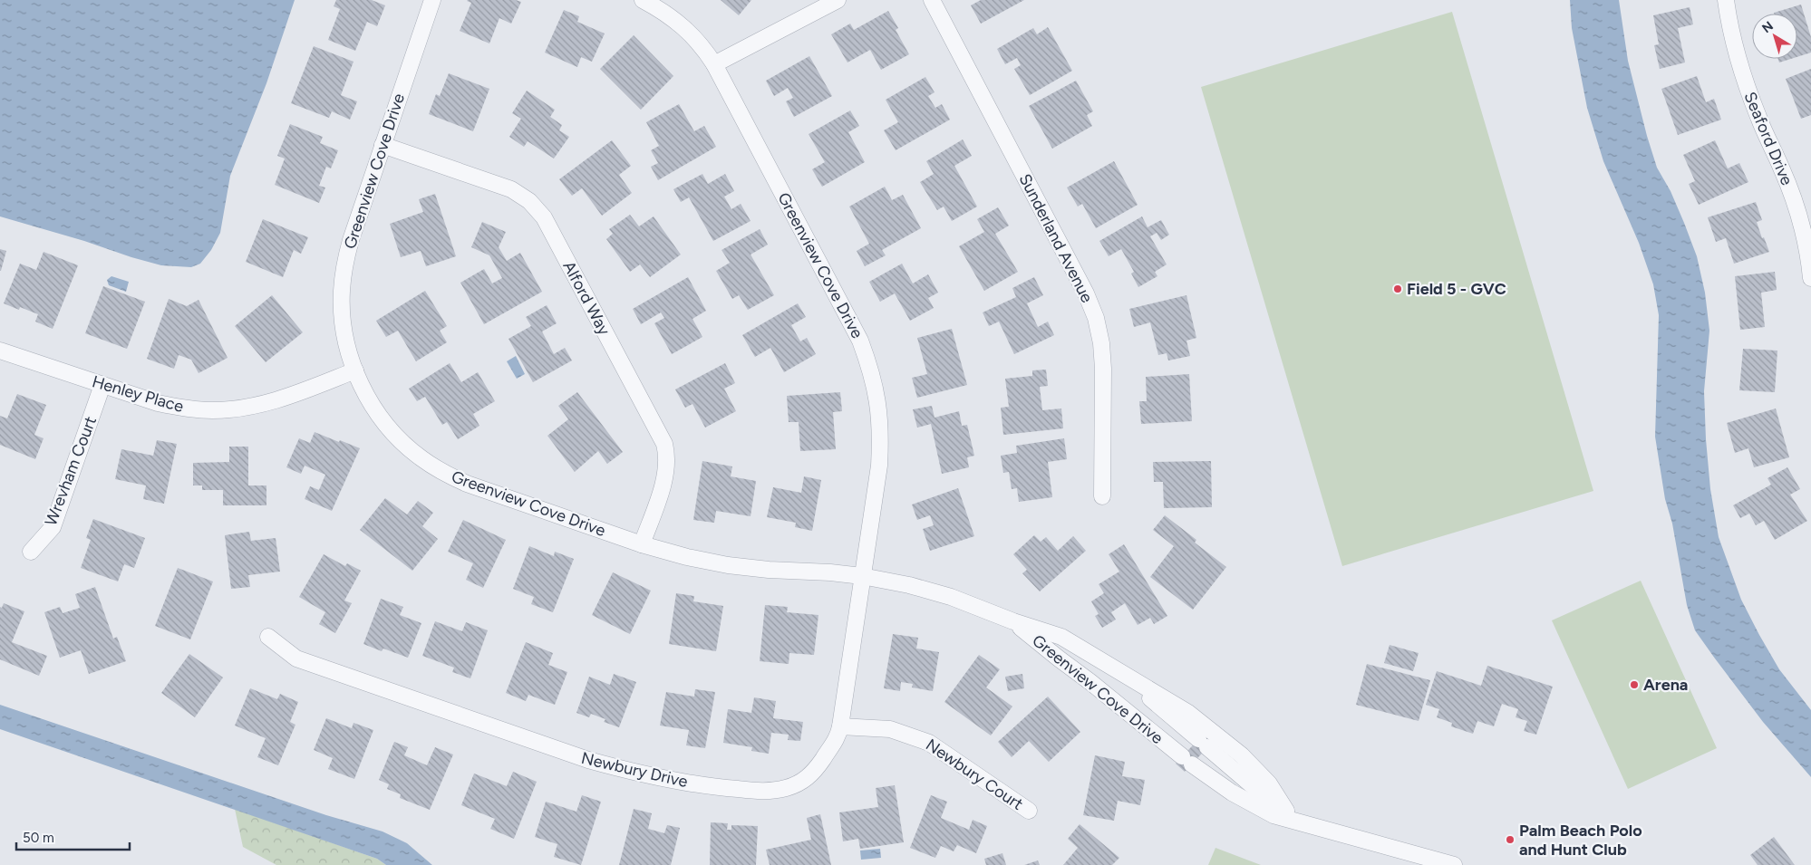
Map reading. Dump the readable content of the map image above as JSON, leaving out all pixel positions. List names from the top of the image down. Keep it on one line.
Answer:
{"streets":{"street":["Seaford Drive","Greenview Cove Drive","Sunderland Avenue","Alford Way","Henley Place","Wrevham Court","Newbury Drive","Newbury Court"]},"crossings":[["Greenview Cove Drive","Alford Way"],["Greenview Cove Drive","Henley Place"],["Greenview Cove Drive","Newbury Drive"],["Henley Place","Wrevham Court"],["Newbury Drive","Newbury Court"]],"places":["Field 5 - GVC","Arena","Palm Beach Polo and Hunt Club"],"scale_bar":"50 m","north":"top left"}
